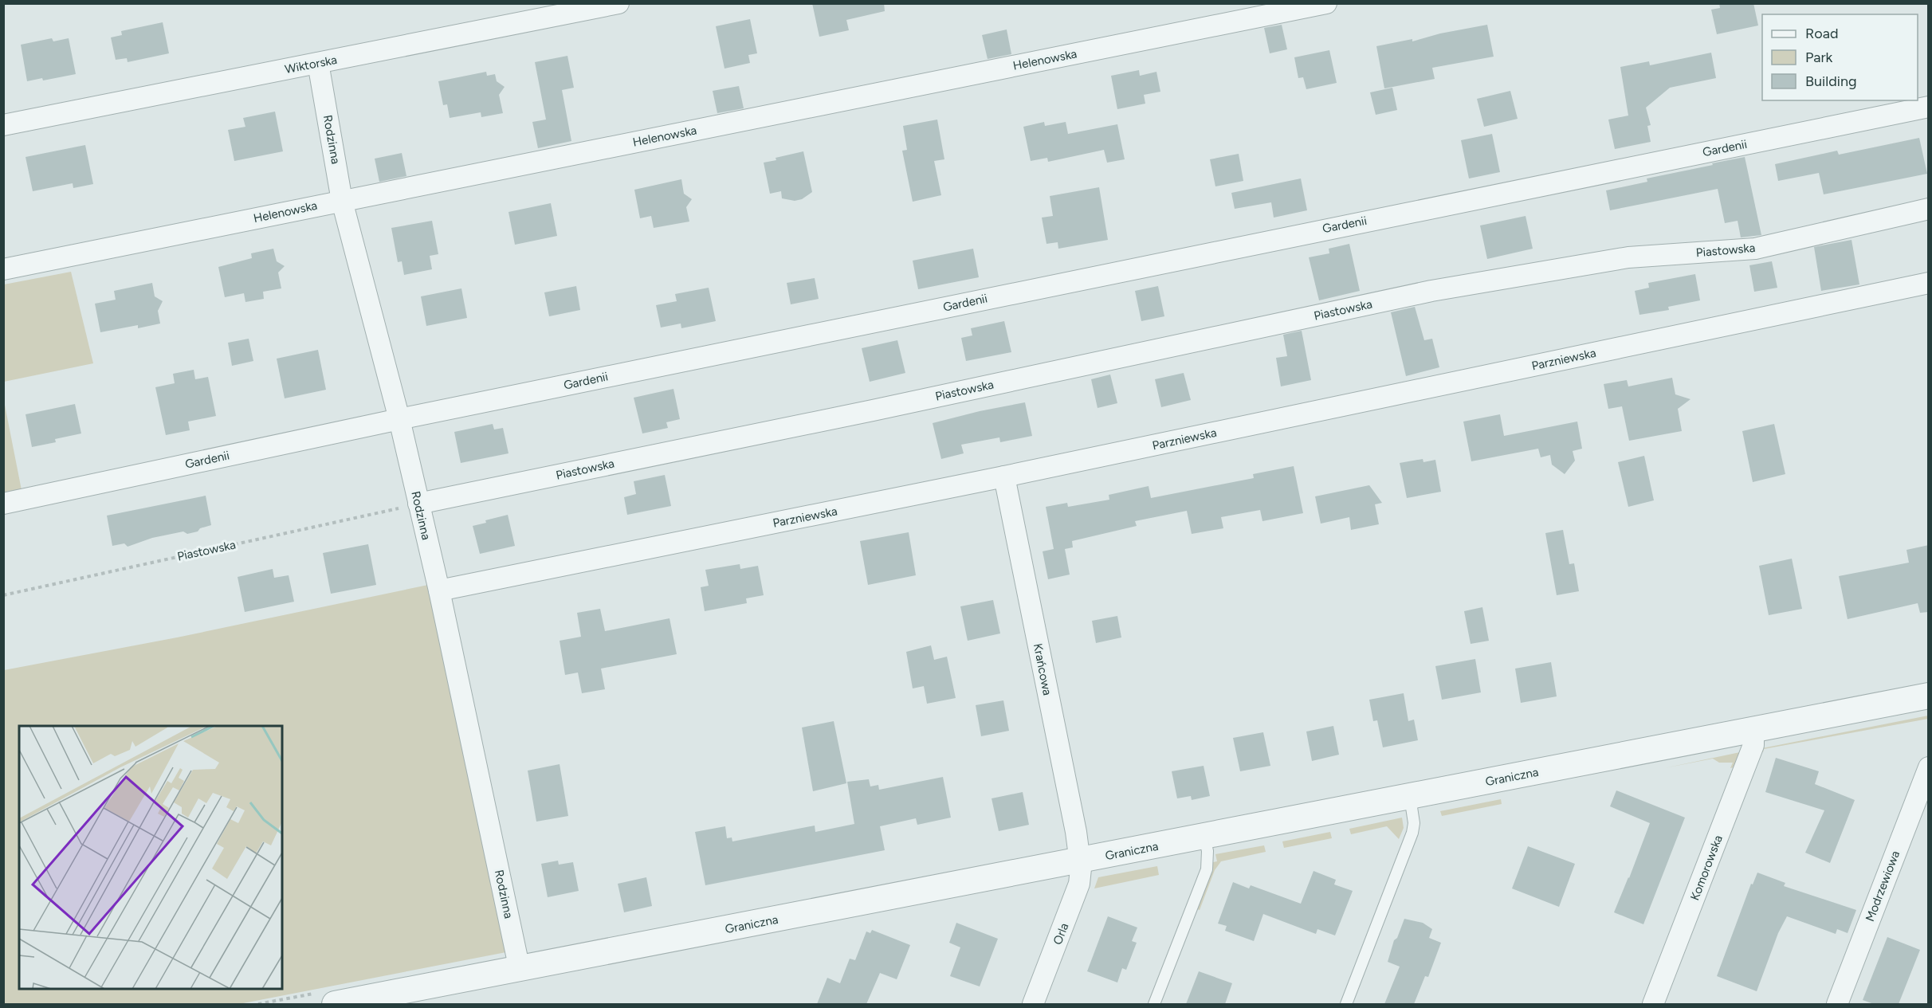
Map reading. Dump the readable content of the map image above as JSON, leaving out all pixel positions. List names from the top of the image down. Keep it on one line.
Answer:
{"streets":{"street":["Helenowska","Wiktorska","Rodzinna","Gardenii","Piastowska","Parzniewska","Krańcowa","Graniczna","Komorowska","Modrzewiowa","Orla"]},"crossings":[["Helenowska","Rodzinna"],["Wiktorska","Rodzinna"],["Rodzinna","Gardenii"],["Rodzinna","Piastowska"],["Rodzinna","Parzniewska"],["Rodzinna","Graniczna"],["Parzniewska","Krańcowa"],["Krańcowa","Graniczna"],["Krańcowa","Orla"],["Graniczna","Komorowska"],["Graniczna","Orla"]],"legend":["Road","Park","Building"]}
